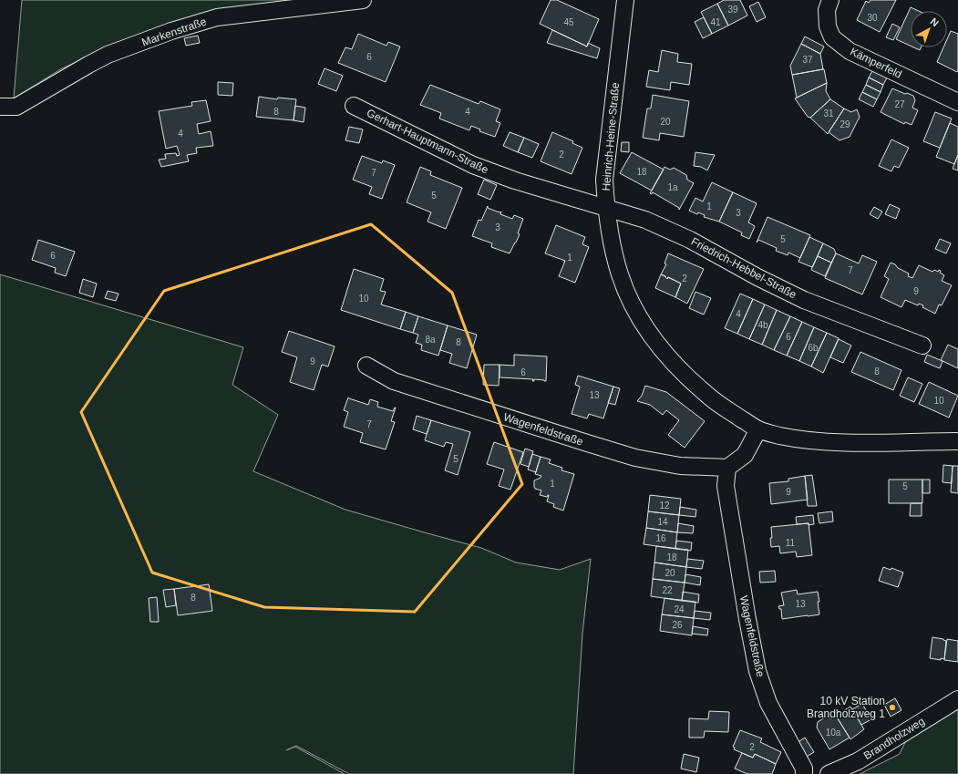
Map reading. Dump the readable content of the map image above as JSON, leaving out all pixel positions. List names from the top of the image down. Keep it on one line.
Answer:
{"streets":{"street":["Markenstraße","Kämperfeld","Heinrich-Heine-Straße","Gerhart-Hauptmann-Straße","Friedrich-Hebbel-Straße","Wagenfeldstraße","Brandholzweg"]},"crossings":[["Heinrich-Heine-Straße","Gerhart-Hauptmann-Straße"],["Heinrich-Heine-Straße","Friedrich-Hebbel-Straße"],["Gerhart-Hauptmann-Straße","Friedrich-Hebbel-Straße"]],"places":["10 kV Station Brandholzweg 1"],"house_numbers":["39","30","45","41","6","37","27","8","4","31","20","29","4","2","18","7","1a","5","1","3","3","5","6","1","7","2","9","10","4","4b","6","8a","8","6b","9","8","6","13","10","7","5","1","5","9","12","14","16","11","18","20","22","8","13","24","26","10a","2"],"north":"top right"}
